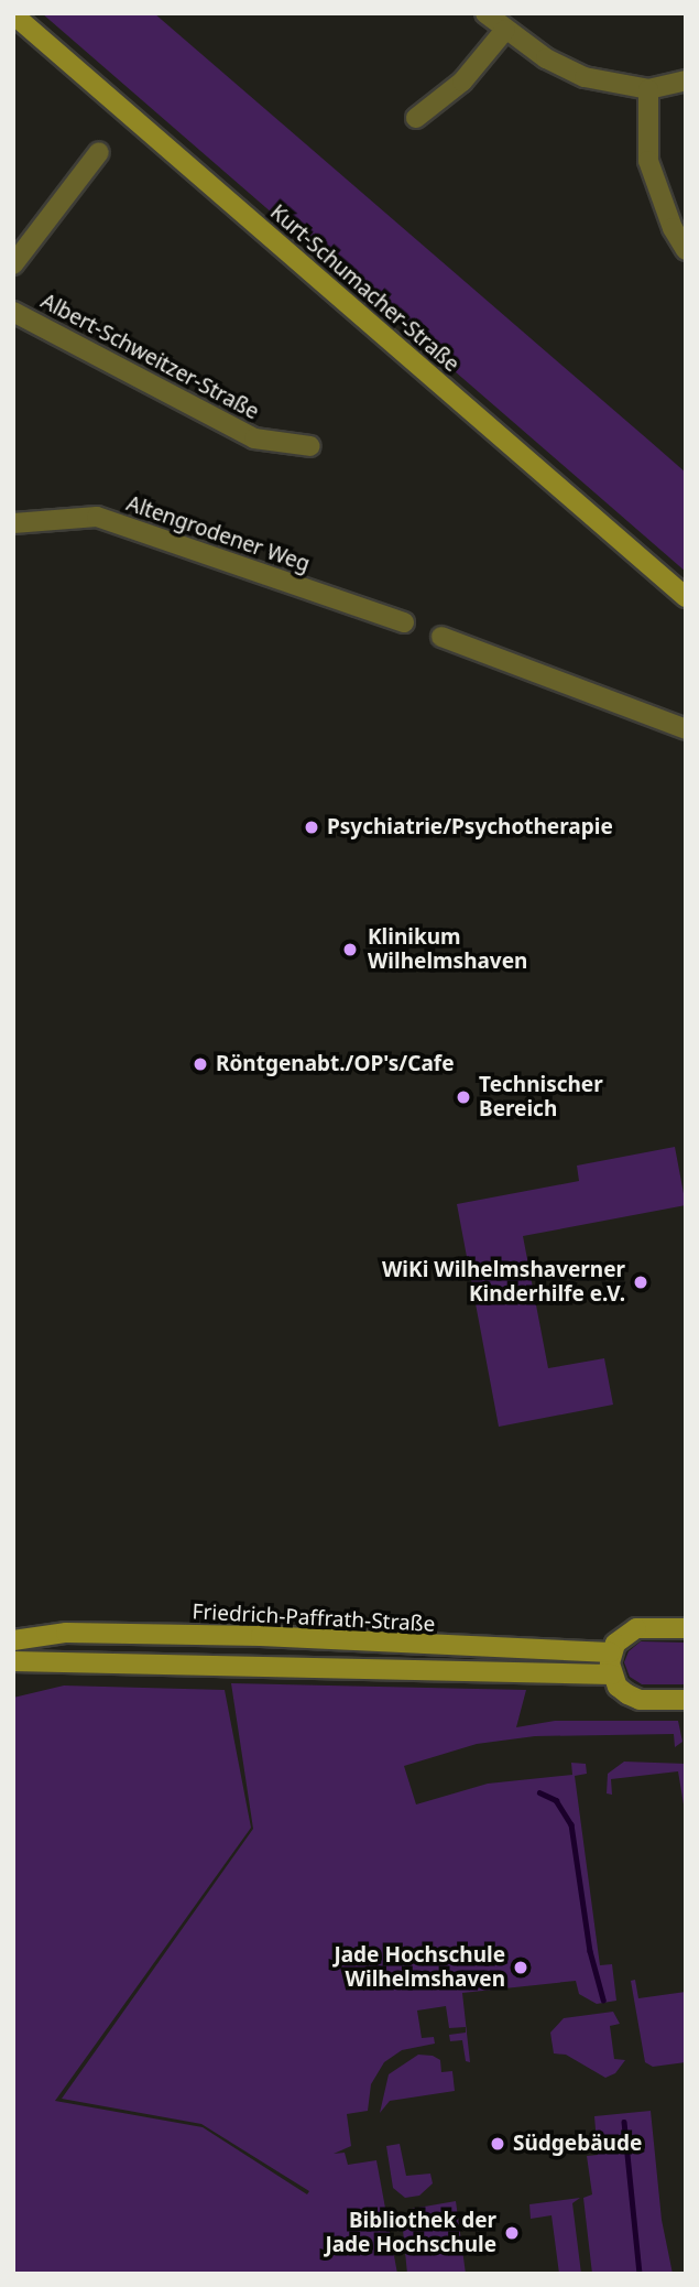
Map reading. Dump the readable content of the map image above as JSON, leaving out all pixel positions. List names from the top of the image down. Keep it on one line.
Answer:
{"streets":{"main road":["Kurt-Schumacher-Straße","Friedrich-Paffrath-Straße"],"street":["Albert-Schweitzer-Straße","Altengrodener Weg"]},"places":["Psychiatrie/Psychotherapie","Klinikum Wilhelmshaven","Röntgenabt./OP's/Cafe","Technischer Bereich","WiKi Wilhelmshaverner Kinderhilfe e.V.","Jade Hochschule Wilhelmshaven","Südgebäude","Bibliothek der Jade Hochschule"]}
